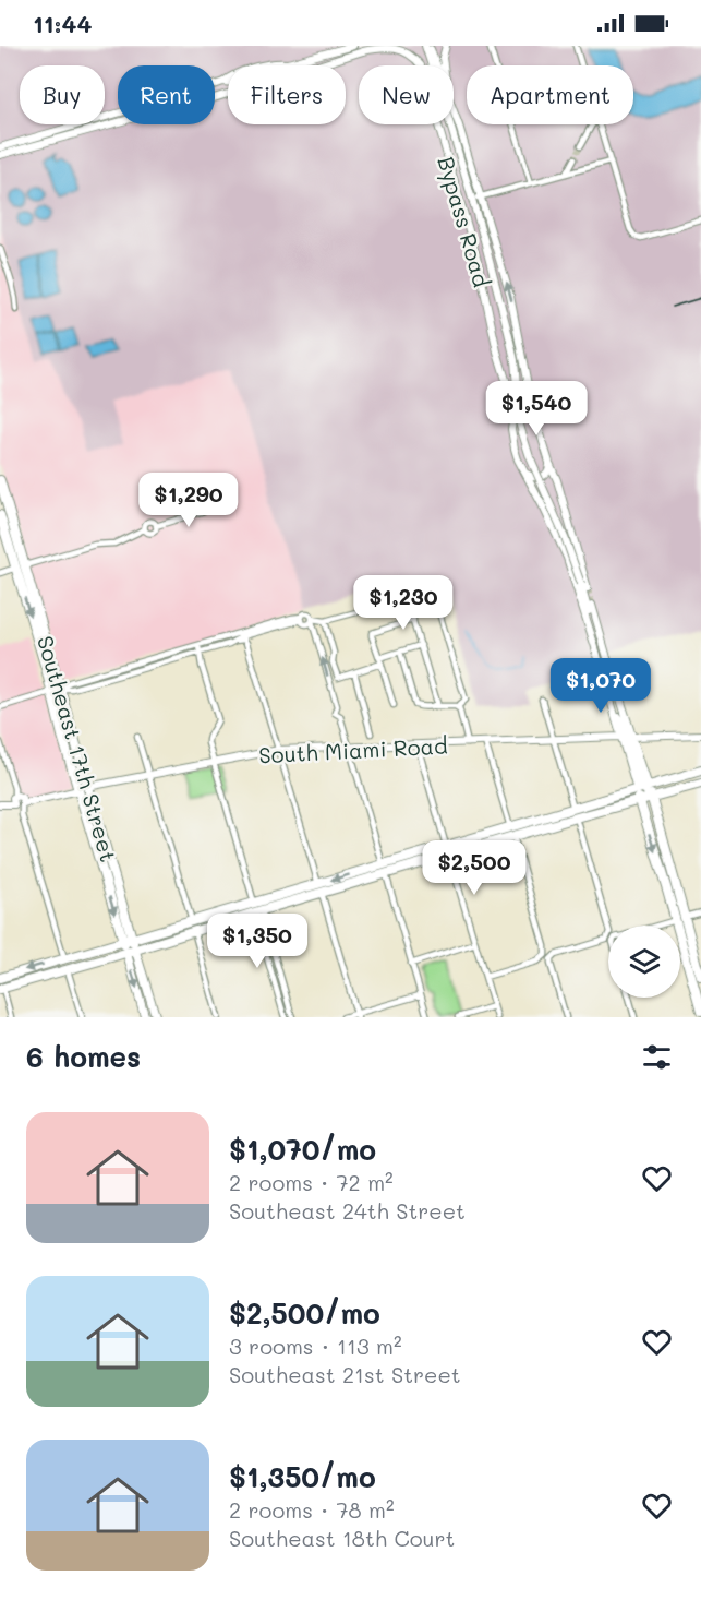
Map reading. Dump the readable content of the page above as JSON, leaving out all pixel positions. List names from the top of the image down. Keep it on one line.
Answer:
{"streets":{"main road":["Southeast 17th Street"],"street":["Bypass Road","South Miami Road"]},"crossings":[["Southeast 17th Street","South Miami Road"]],"page":{"status":"11:44","chip":["Buy","Rent","Filters","New","Apartment"],"price":["$1,540","$1,290","$1,230","$1,070","$2,500","$1,350"],"heading":"6 homes","list":[{"name":"$1,070/mo","note":"2 rooms · 72 m² · Southeast 24th Street"},{"name":"$2,500/mo","note":"3 rooms · 113 m² · Southeast 21st Street"},{"name":"$1,350/mo","note":"2 rooms · 78 m² · Southeast 18th Court"}]}}
